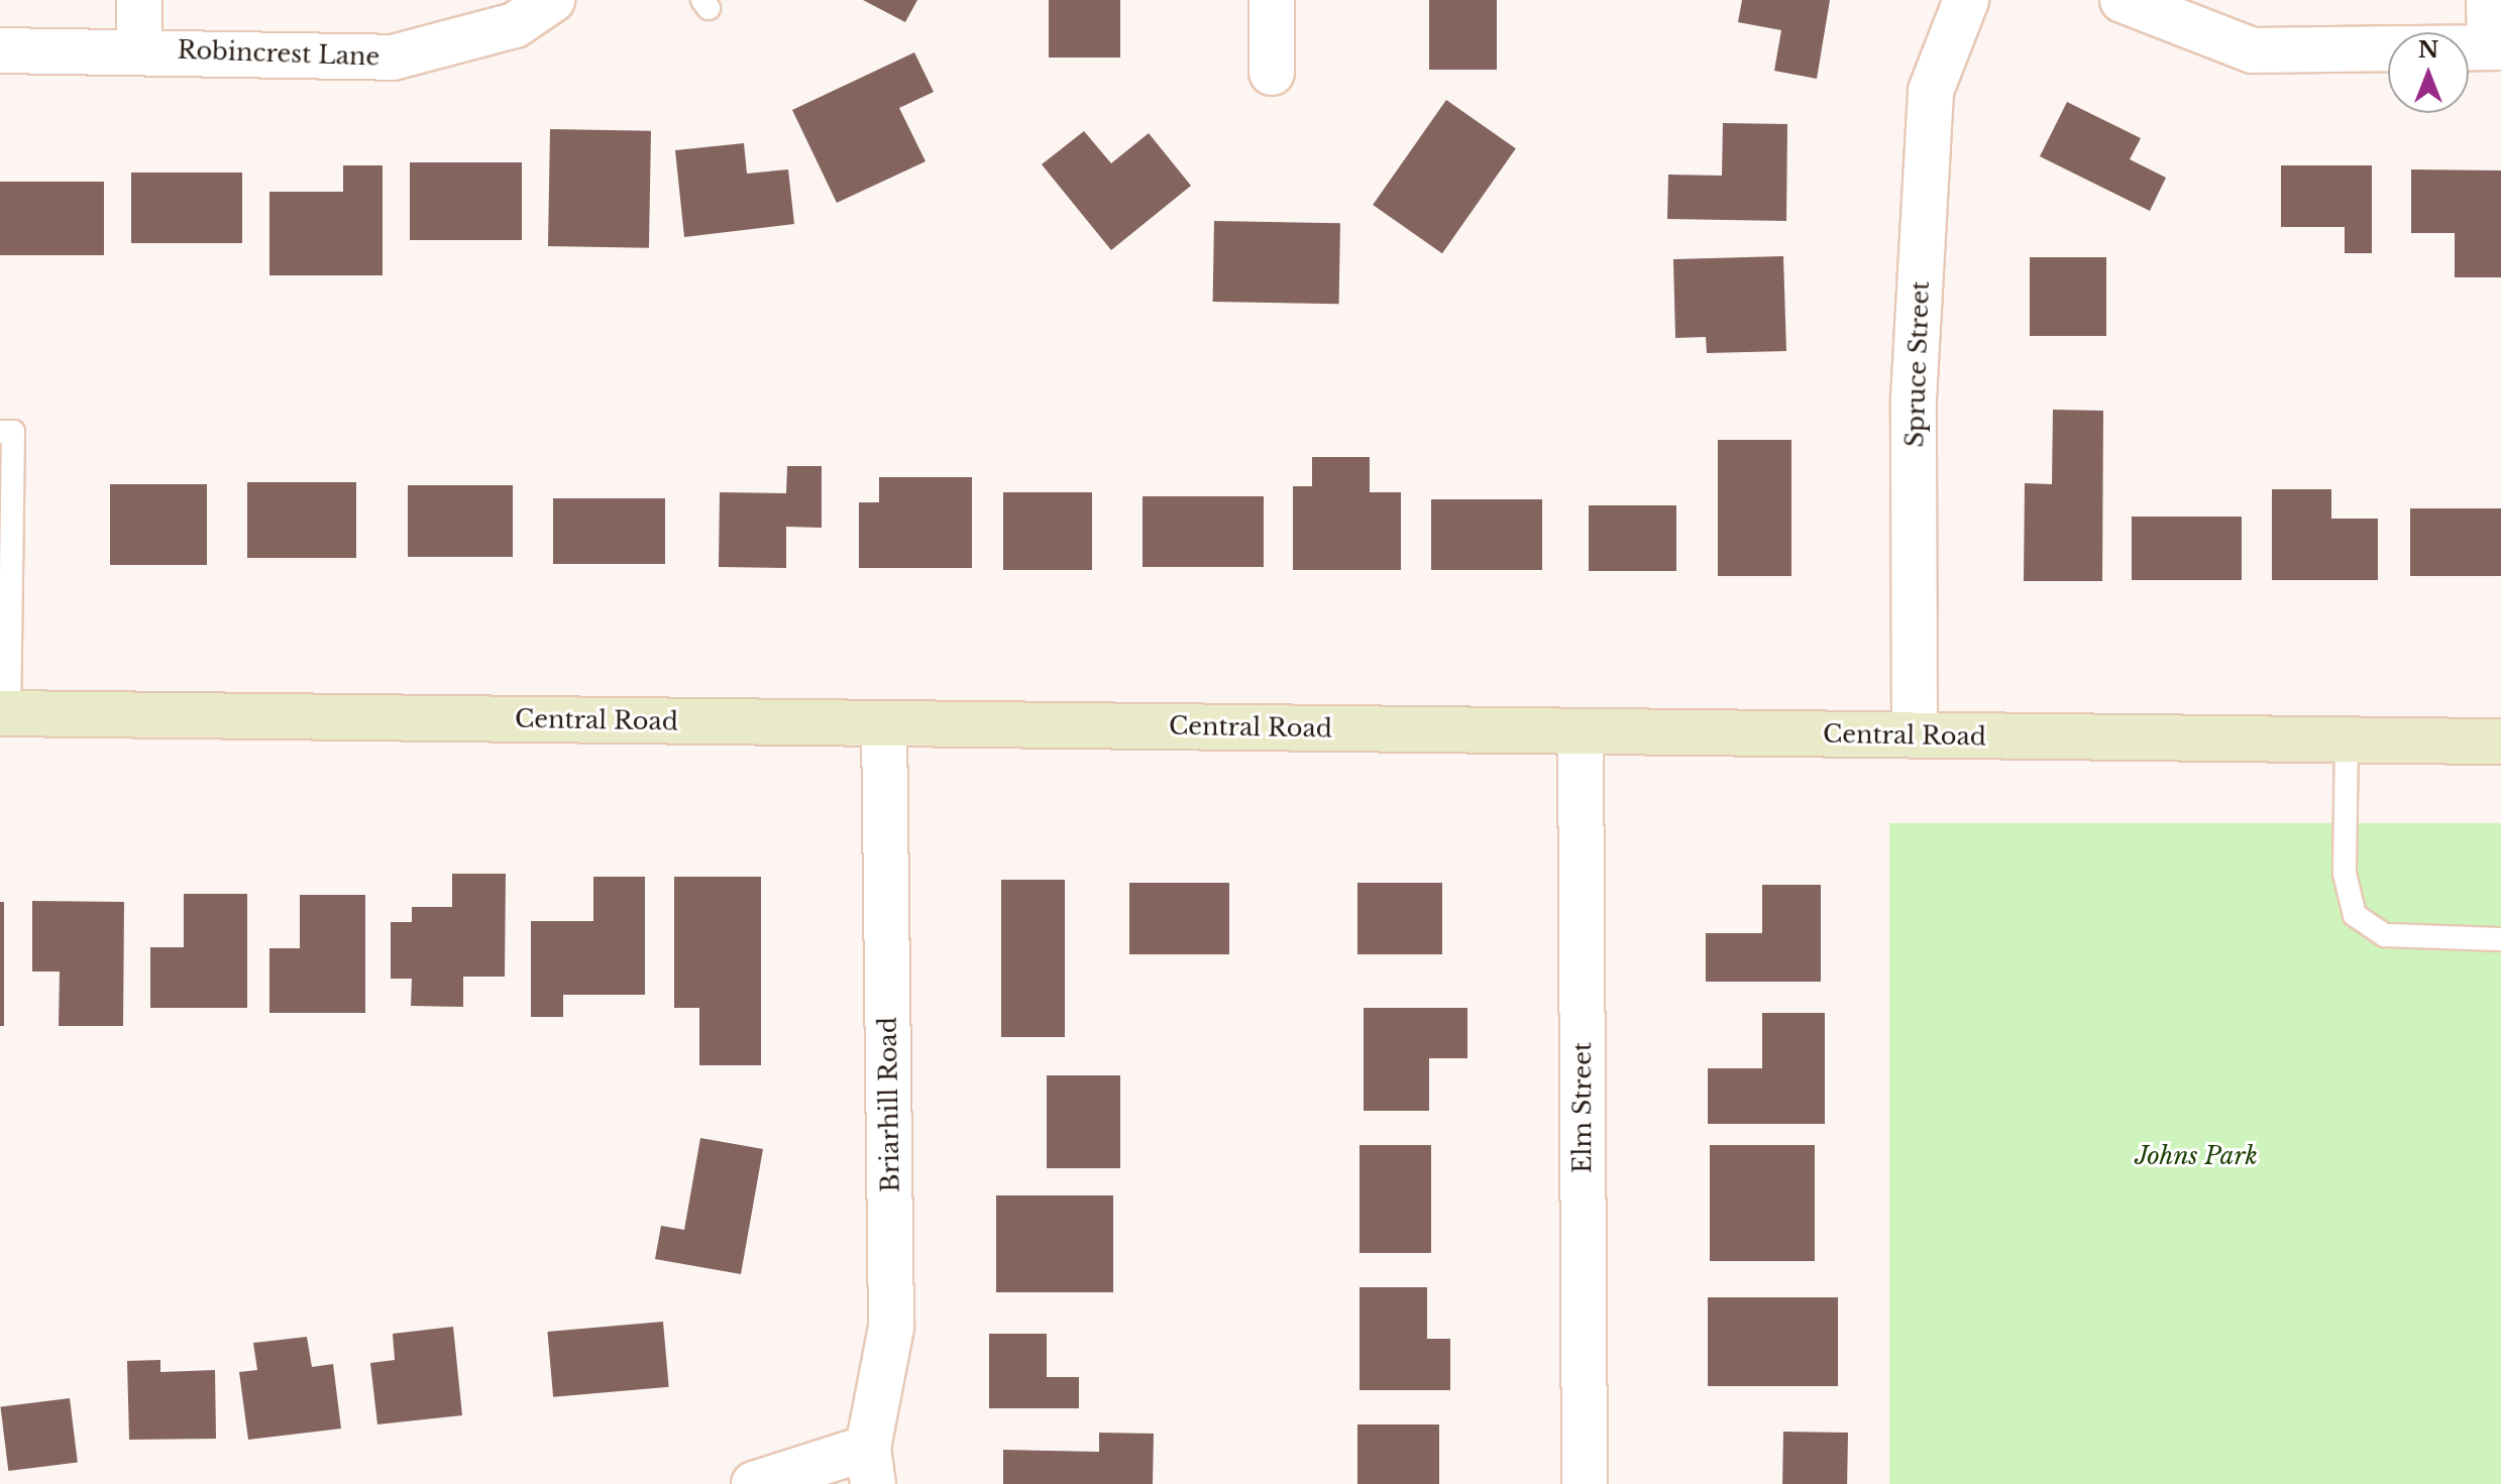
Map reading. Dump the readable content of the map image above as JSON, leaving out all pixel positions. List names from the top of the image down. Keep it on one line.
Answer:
{"streets":{"main road":["Central Road"],"street":["Robincrest Lane","Spruce Street","Briarhill Road","Elm Street"]},"crossings":[["Spruce Street","Central Road"],["Central Road","Briarhill Road"],["Central Road","Elm Street"]],"parks":["Johns Park"],"north":"top"}
